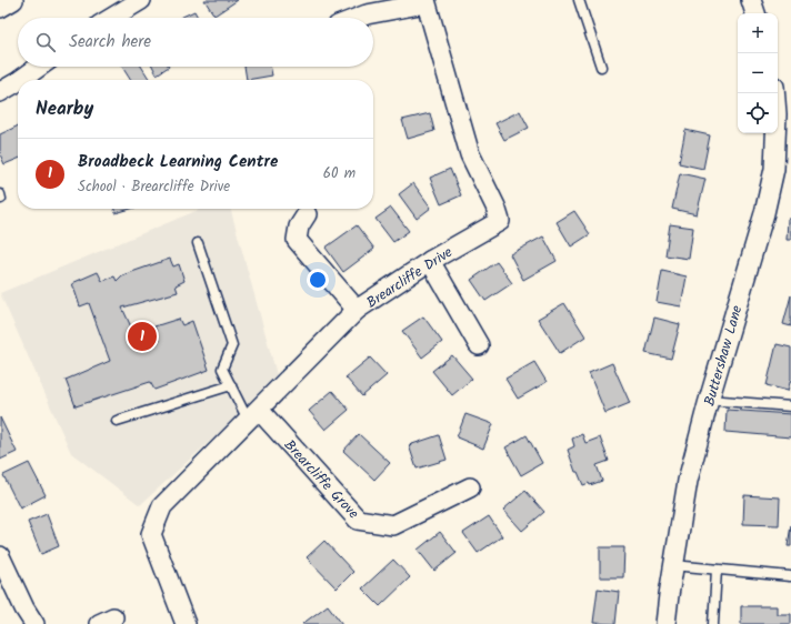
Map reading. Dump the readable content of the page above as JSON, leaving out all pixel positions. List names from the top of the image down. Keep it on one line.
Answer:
{"streets":{"street":["Brearcliffe Drive","Buttershaw Lane","Brearcliffe Grove"]},"crossings":[["Brearcliffe Drive","Brearcliffe Grove"]],"page":{"map_buttons":["+","−"],"search":"Search here","heading":"Nearby","list":[{"mark":"1","name":"Broadbeck Learning Centre","note":"School · Brearcliffe Drive","value":"60 m"}],"pins":"1"}}
